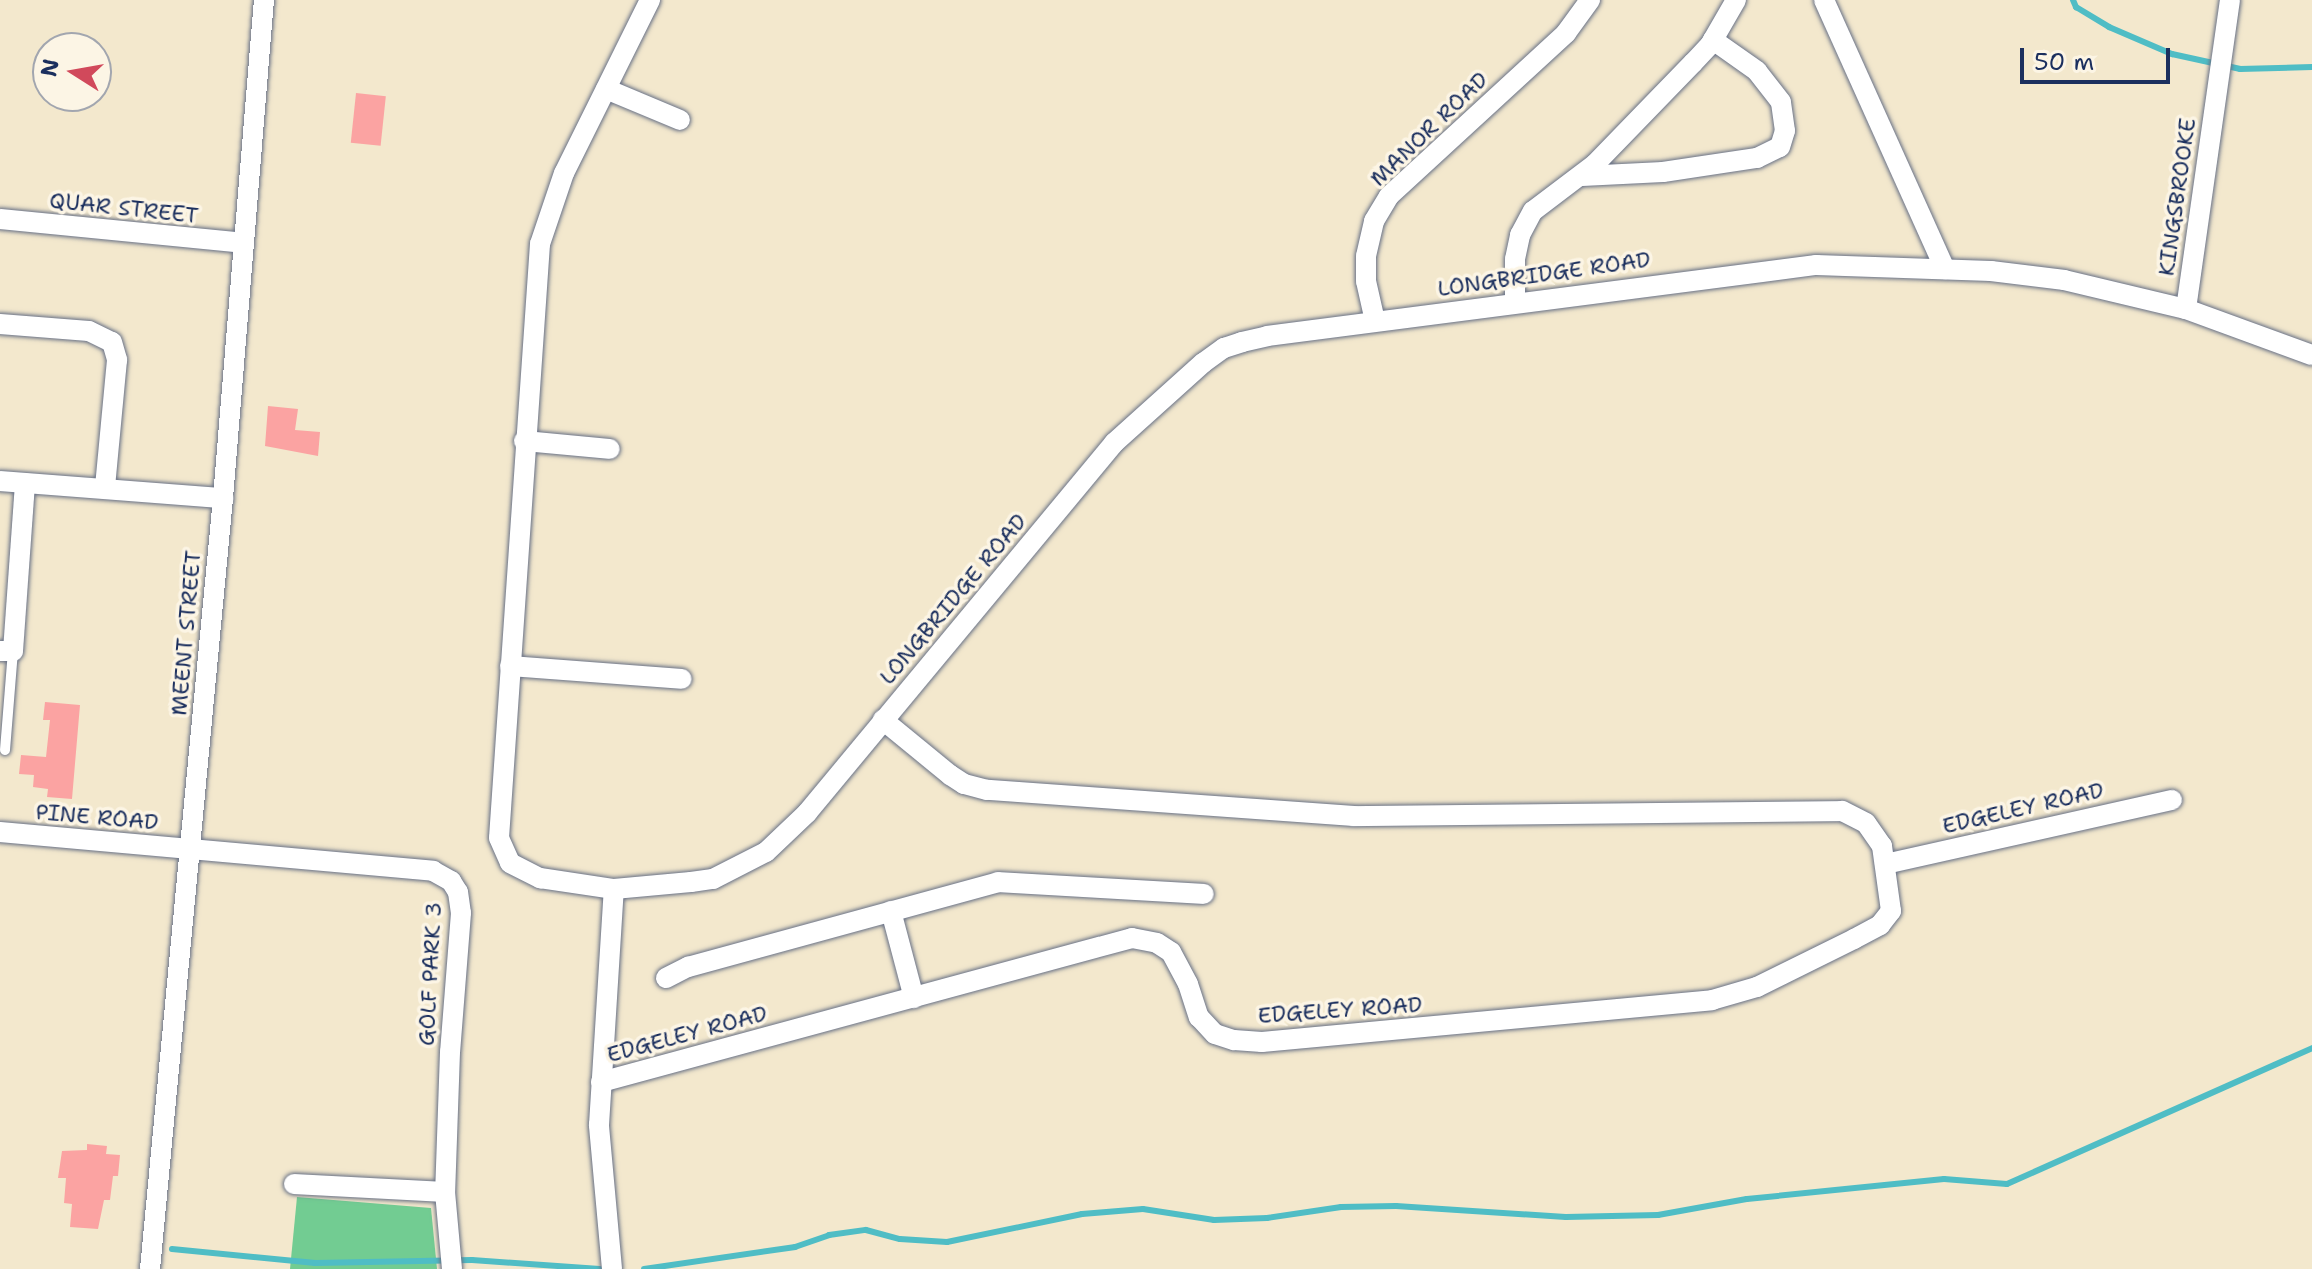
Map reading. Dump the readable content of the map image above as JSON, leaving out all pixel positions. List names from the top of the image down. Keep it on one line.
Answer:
{"streets":{"street":["MANOR ROAD","KINGSBROOKE","QUAR STREET","LONGBRIDGE ROAD","MEENT STREET","EDGELEY ROAD","PINE ROAD","GOLF PARK 3"]},"crossings":[["MANOR ROAD","LONGBRIDGE ROAD"],["KINGSBROOKE","LONGBRIDGE ROAD"],["QUAR STREET","MEENT STREET"],["LONGBRIDGE ROAD","EDGELEY ROAD"],["MEENT STREET","PINE ROAD"],["MEENT STREET","GOLF PARK 3"],["PINE ROAD","GOLF PARK 3"]],"scale_bar":"50 m","north":"left"}
